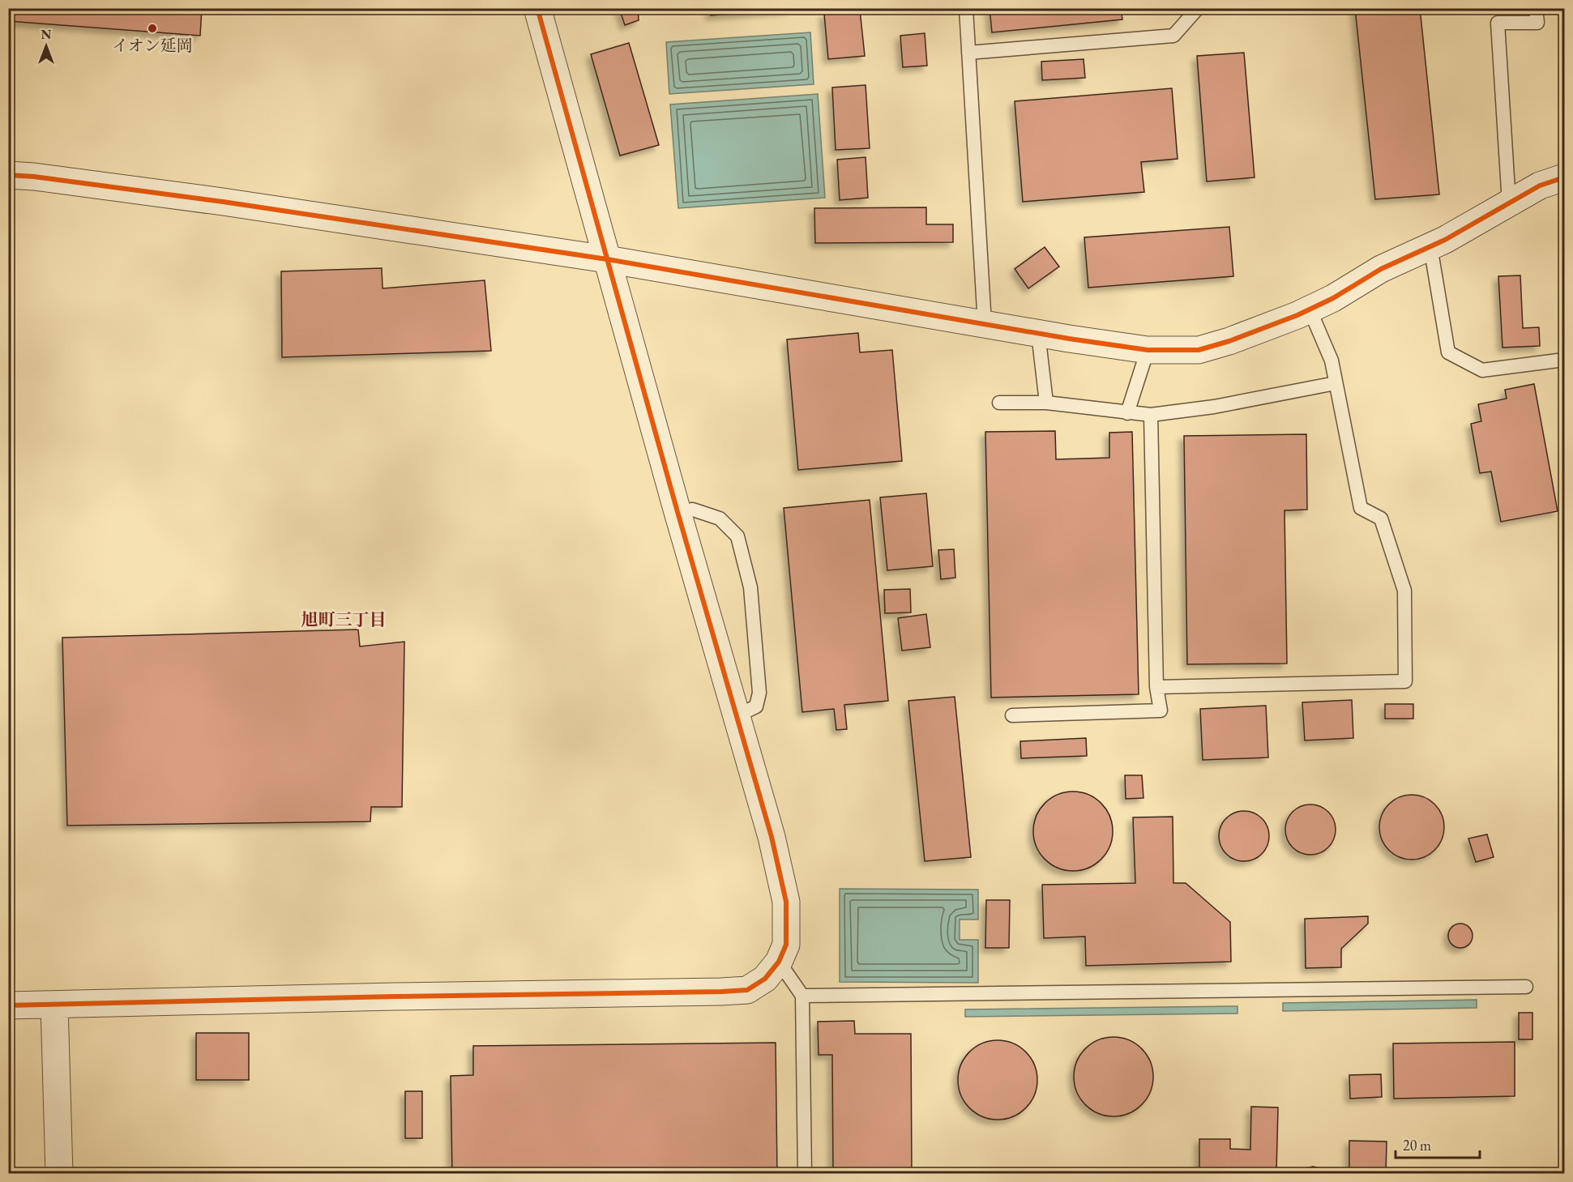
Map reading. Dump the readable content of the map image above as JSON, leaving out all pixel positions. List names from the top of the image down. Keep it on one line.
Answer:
{"districts":["旭町三丁目"],"places":["イオン延岡"],"scale_bar":"20 m","north":"top"}
